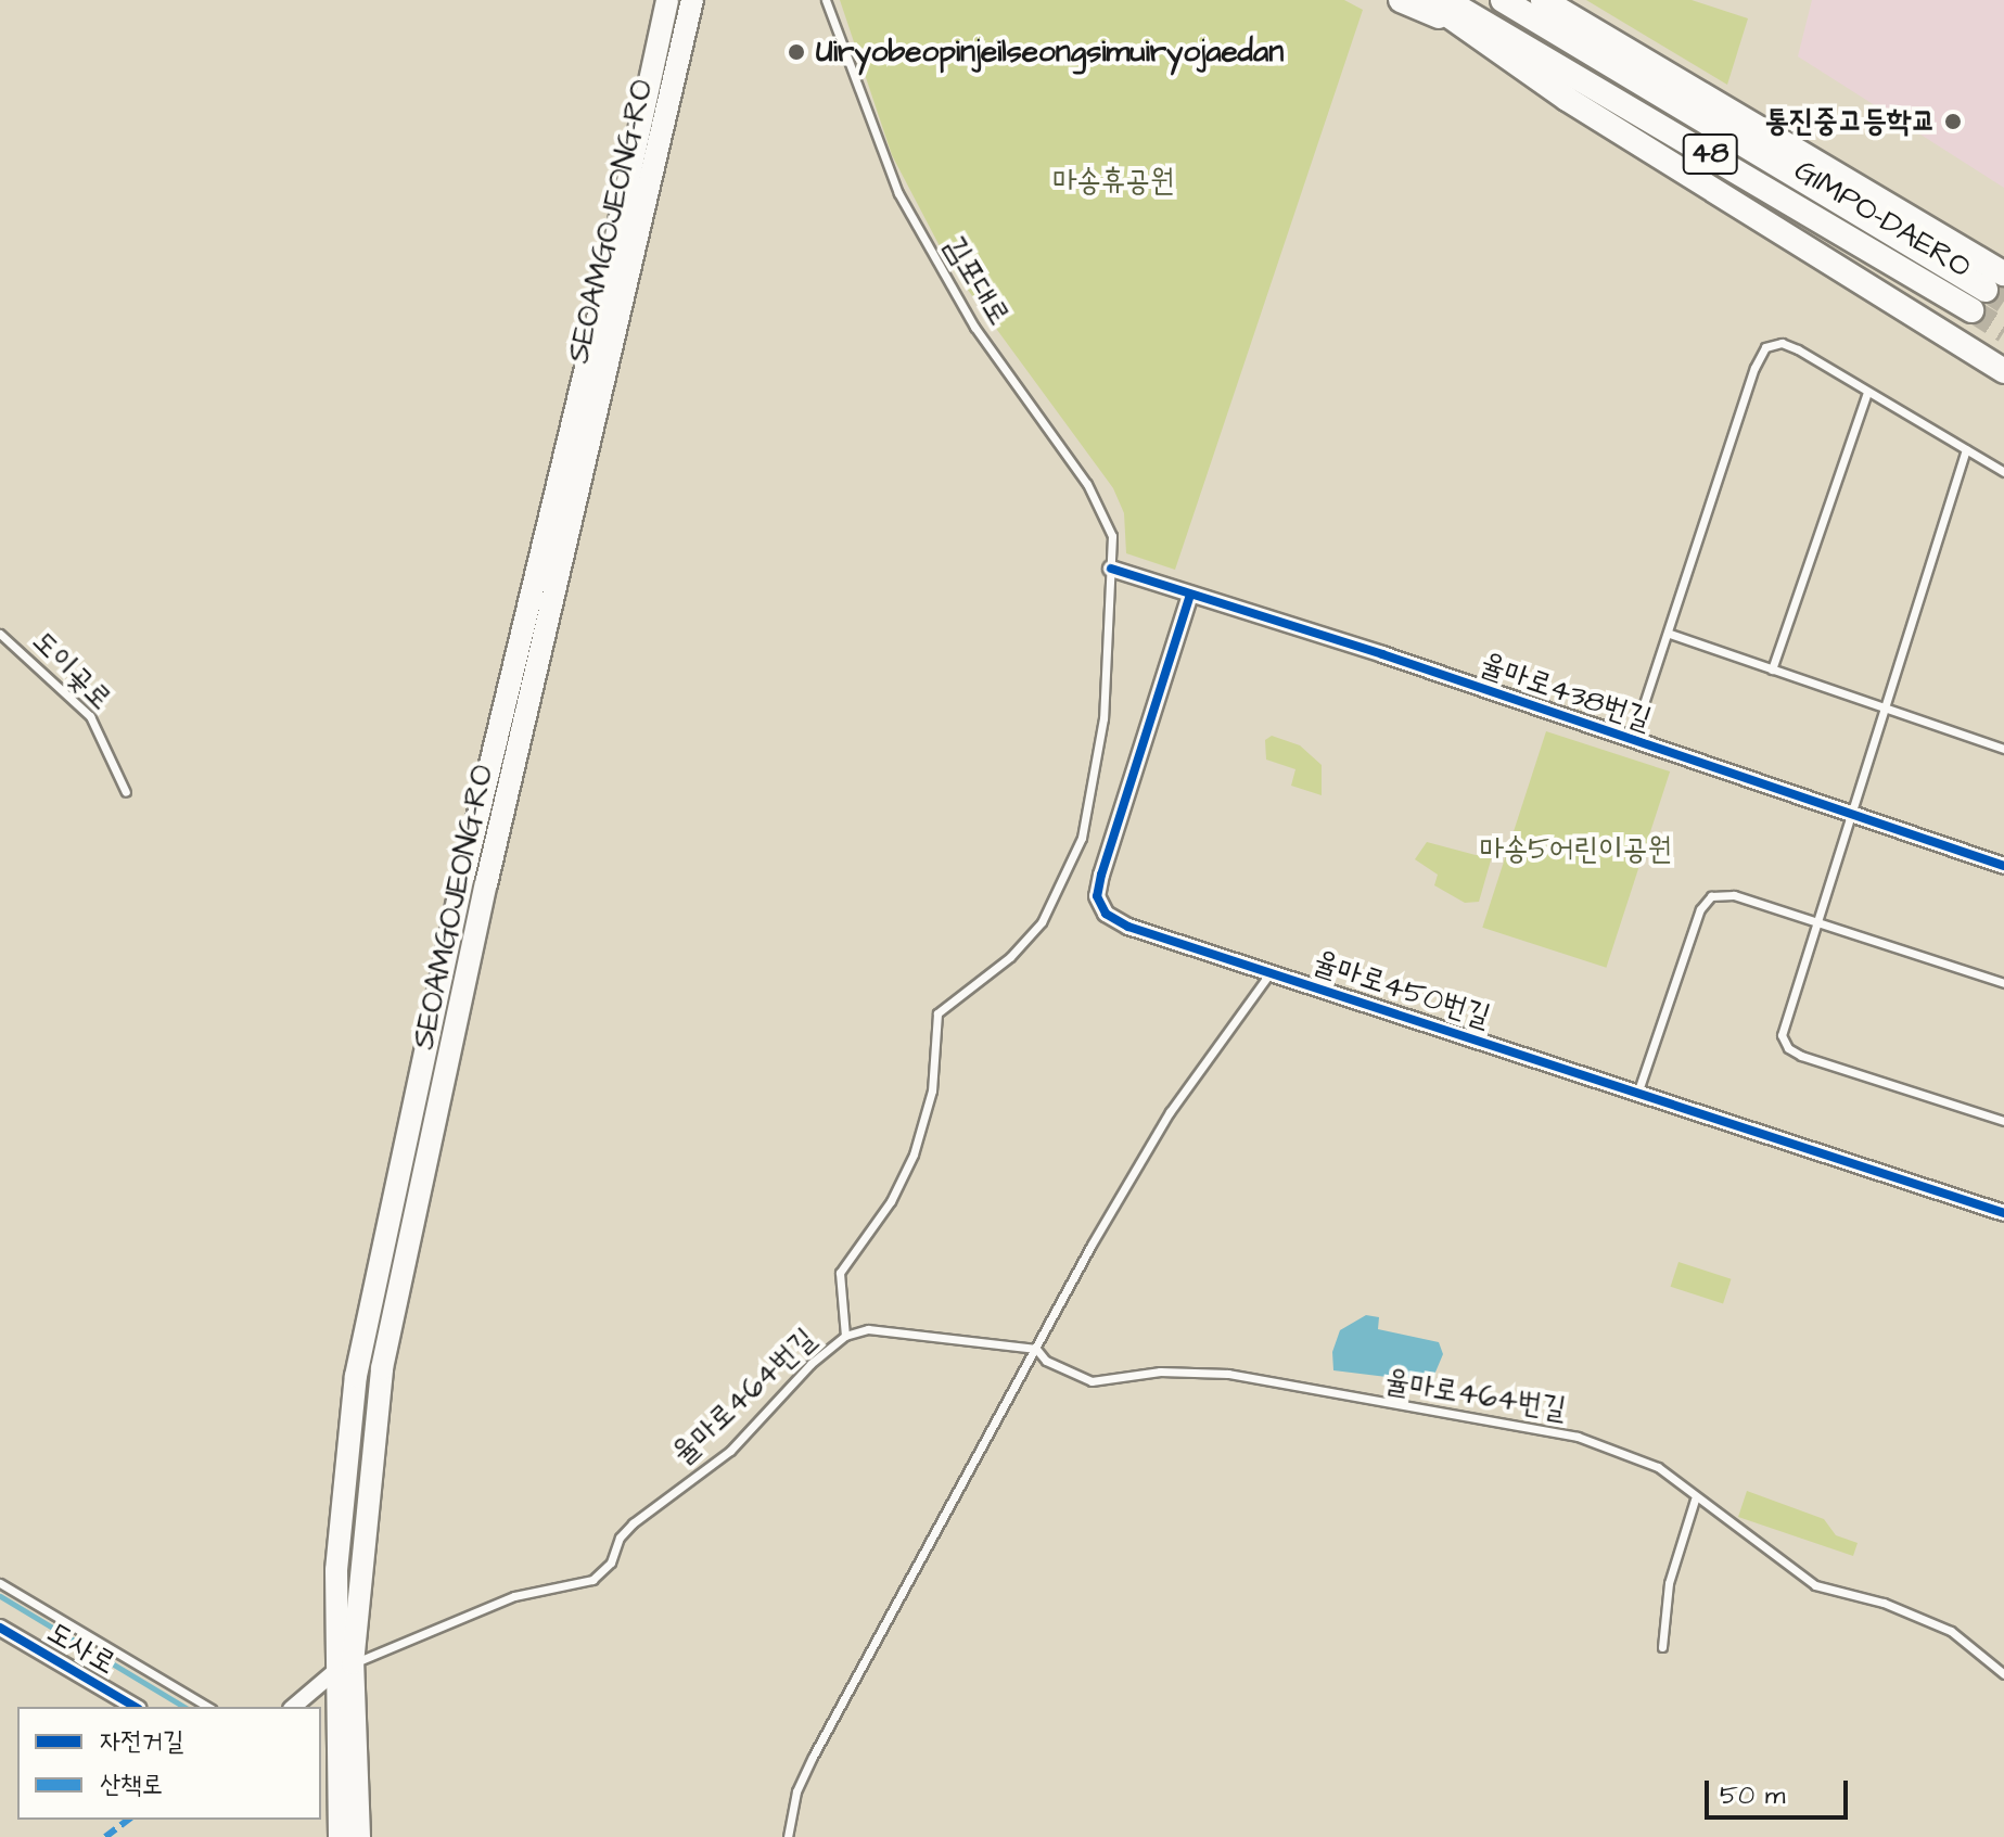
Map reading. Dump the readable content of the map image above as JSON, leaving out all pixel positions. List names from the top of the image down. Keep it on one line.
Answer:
{"streets":{"main road":["48","GIMPO-DAERO","SEOAMGOJEONG-RO"],"street":["율마로438번길","율마로450번길","도사로"],"lane":["김포대로","도이곶로","율마로464번길"]},"crossings":[["SEOAMGOJEONG-RO","율마로464번길"],["김포대로","율마로438번길"],["율마로438번길","율마로450번길"],["율마로450번길","율마로464번길"]],"parks":["마송휴공원","마송5어린이공원"],"places":["Uiryobeopinjeilseongsimuiryojaedan","통진중고등학교"],"legend":["자전거길","산책로"],"scale_bar":"50 m"}
